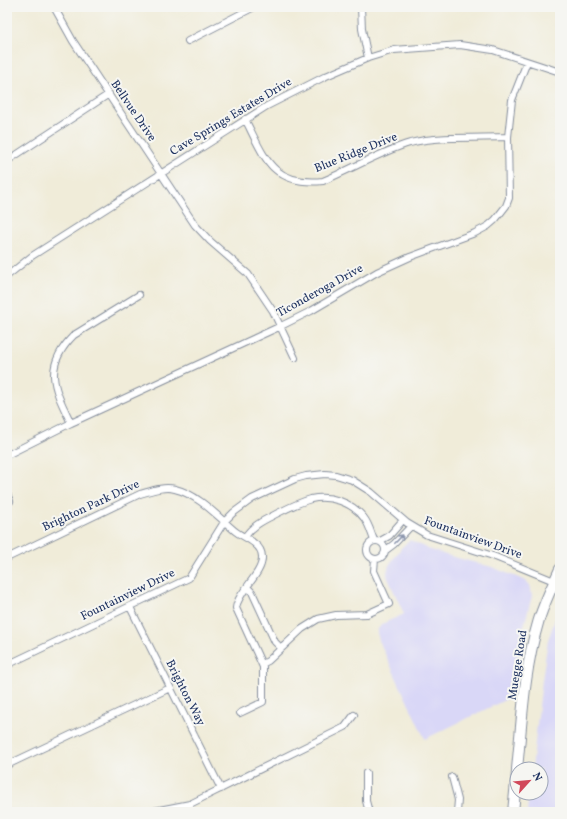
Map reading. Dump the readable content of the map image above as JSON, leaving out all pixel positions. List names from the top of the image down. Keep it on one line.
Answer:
{"streets":{"main road":["Muegge Road"],"street":["Bellvue Drive","Cave Springs Estates Drive","Blue Ridge Drive","Ticonderoga Drive","Brighton Park Drive","Fountainview Drive","Brighton Way"]},"crossings":[["Bellvue Drive","Cave Springs Estates Drive"],["Bellvue Drive","Ticonderoga Drive"],["Cave Springs Estates Drive","Blue Ridge Drive"],["Cave Springs Estates Drive","Ticonderoga Drive"],["Blue Ridge Drive","Ticonderoga Drive"],["Brighton Park Drive","Fountainview Drive"],["Fountainview Drive","Muegge Road"],["Fountainview Drive","Brighton Way"]],"north":"top right"}
